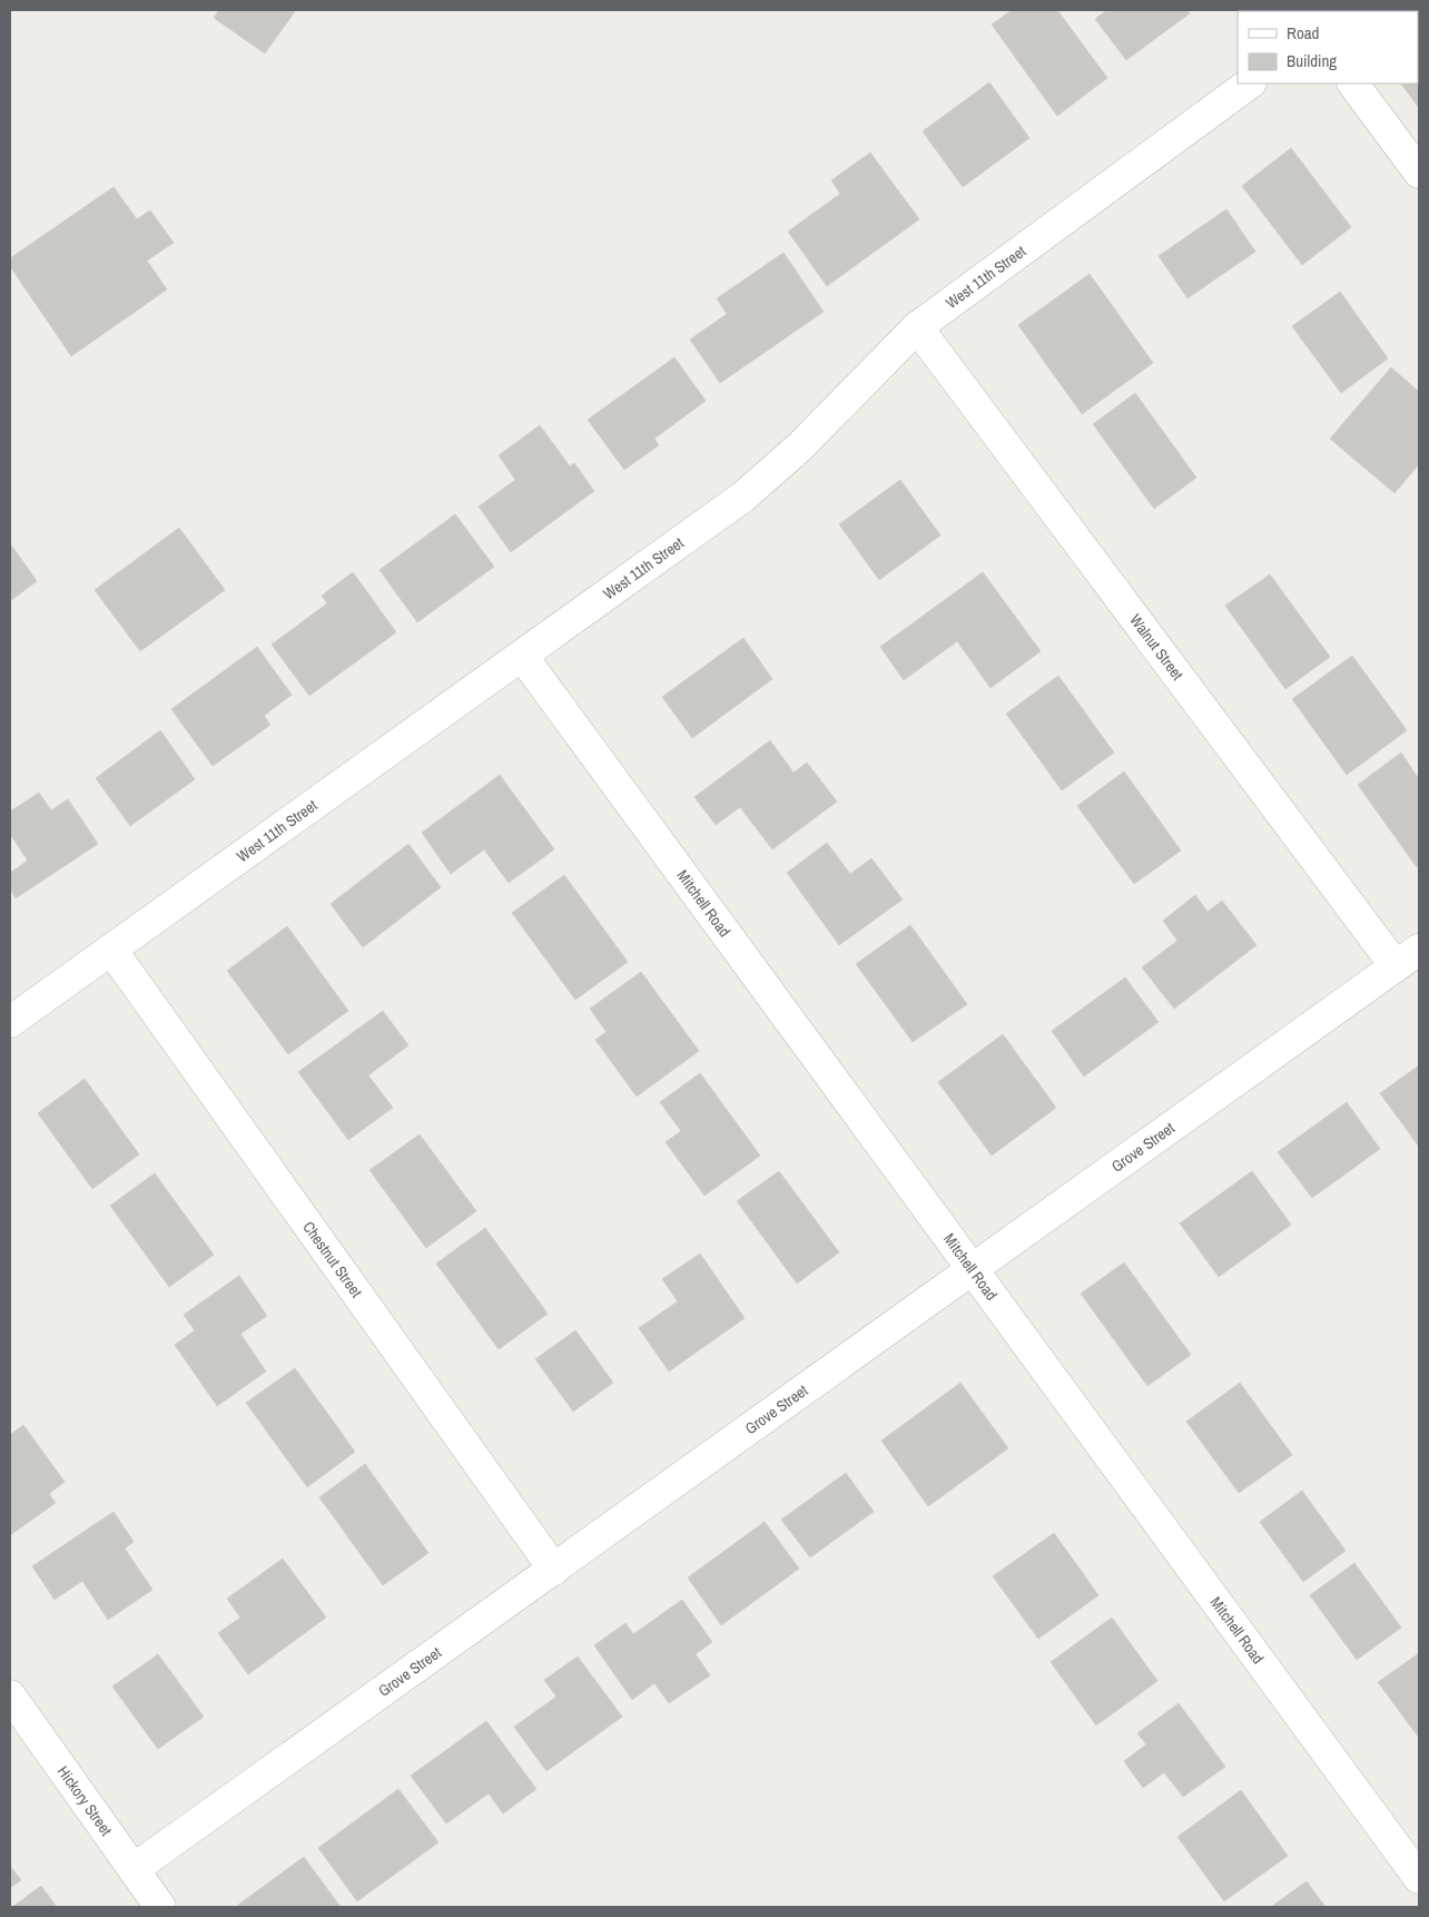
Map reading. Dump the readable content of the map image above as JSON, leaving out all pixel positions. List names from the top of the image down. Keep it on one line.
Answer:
{"streets":{"street":["West 11th Street","Walnut Street","Mitchell Road","Grove Street","Chestnut Street","Hickory Street"]},"crossings":[["West 11th Street","Walnut Street"],["West 11th Street","Mitchell Road"],["West 11th Street","Chestnut Street"],["Walnut Street","Grove Street"],["Mitchell Road","Grove Street"],["Grove Street","Chestnut Street"],["Grove Street","Hickory Street"]],"legend":["Road","Building"]}
